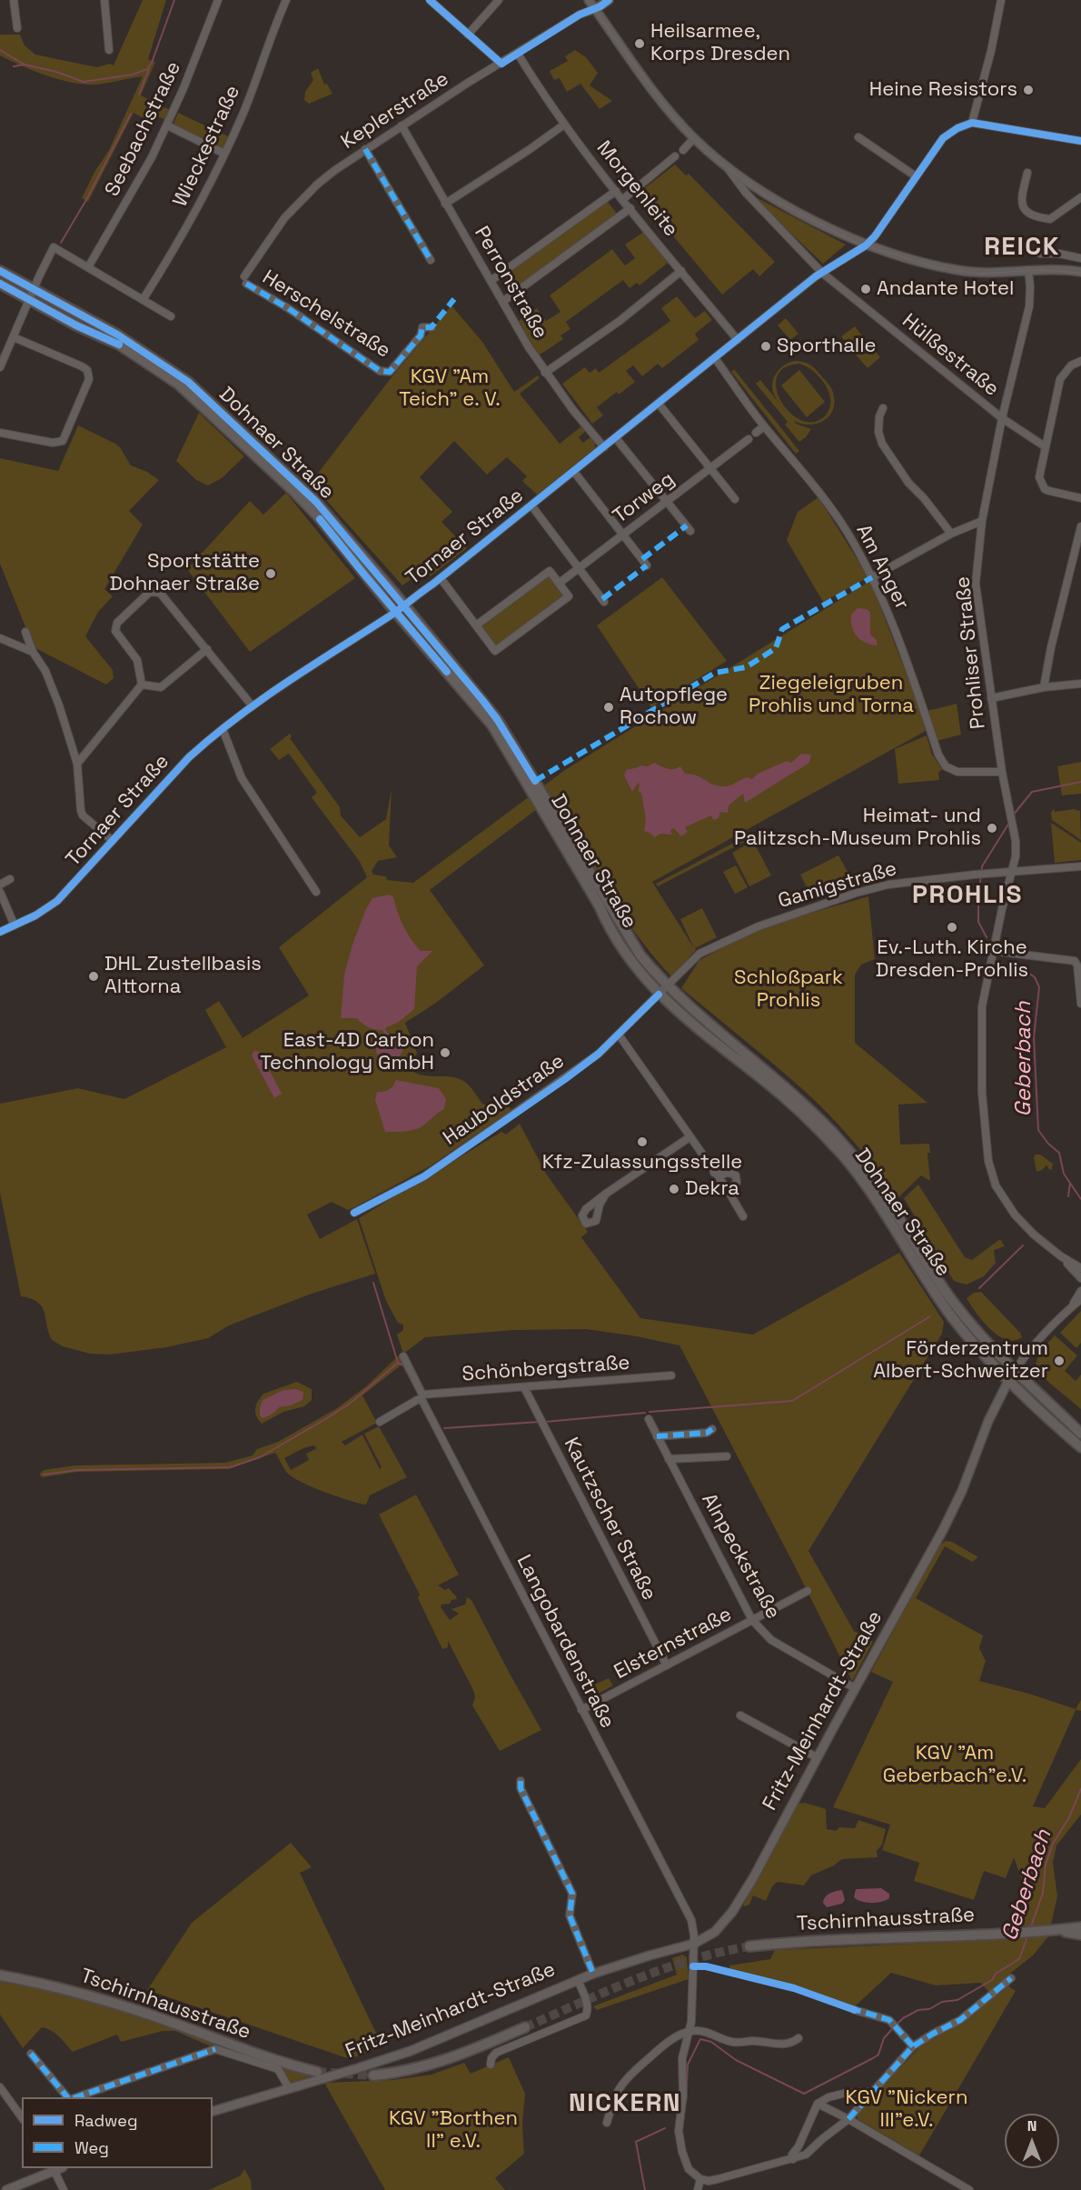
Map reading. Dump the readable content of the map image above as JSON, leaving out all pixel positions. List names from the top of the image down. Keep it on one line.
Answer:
{"streets":{"main road":["Dohnaer Straße","Tschirnhausstraße"],"street":["Keplerstraße","Seebachstraße","Wieckestraße","Morgenleite","Perronstraße","Herschelstraße","Hülßestraße","Torweg","Tornaer Straße","Am Anger","Prohliser Straße","Gamigstraße","Hauboldstraße","Schönbergstraße","Kautzscher Straße","Alnpeckstraße","Langobardenstraße","Elsternstraße","Fritz-Meinhardt-Straße"]},"crossings":[["Keplerstraße","Morgenleite"],["Keplerstraße","Perronstraße"],["Keplerstraße","Herschelstraße"],["Morgenleite","Tornaer Straße"],["Perronstraße","Tornaer Straße"],["Hülßestraße","Tornaer Straße"],["Hülßestraße","Prohliser Straße"],["Dohnaer Straße","Tornaer Straße"],["Dohnaer Straße","Gamigstraße"],["Dohnaer Straße","Hauboldstraße"],["Dohnaer Straße","Fritz-Meinhardt-Straße"],["Tornaer Straße","Am Anger"],["Am Anger","Prohliser Straße"],["Prohliser Straße","Gamigstraße"],["Gamigstraße","Hauboldstraße"],["Schönbergstraße","Kautzscher Straße"],["Schönbergstraße","Langobardenstraße"],["Kautzscher Straße","Elsternstraße"],["Alnpeckstraße","Elsternstraße"],["Alnpeckstraße","Fritz-Meinhardt-Straße"],["Langobardenstraße","Elsternstraße"],["Langobardenstraße","Fritz-Meinhardt-Straße"]],"districts":["REICK","PROHLIS","NICKERN"],"water":["Geberbach"],"parks":["KGV \"Am Teich\" e. V.","Ziegeleigruben Prohlis und Torna","Schloßpark Prohlis","KGV \"Am Geberbach\"e.V.","KGV \"Nickern III\"e.V.","KGV \"Borthen II\" e.V."],"places":["Heilsarmee, Korps Dresden","Heine Resistors","Andante Hotel","Sporthalle","Sportstätte Dohnaer Straße","Autopflege Rochow","Heimat- und Palitzsch-Museum Prohlis","Ev.-Luth. Kirche Dresden-Prohlis","DHL Zustellbasis Alttorna","East-4D Carbon Technology GmbH","Kfz-Zulassungsstelle","Dekra","Förderzentrum Albert-Schweitzer"],"legend":["Radweg","Weg"],"north":"top"}
